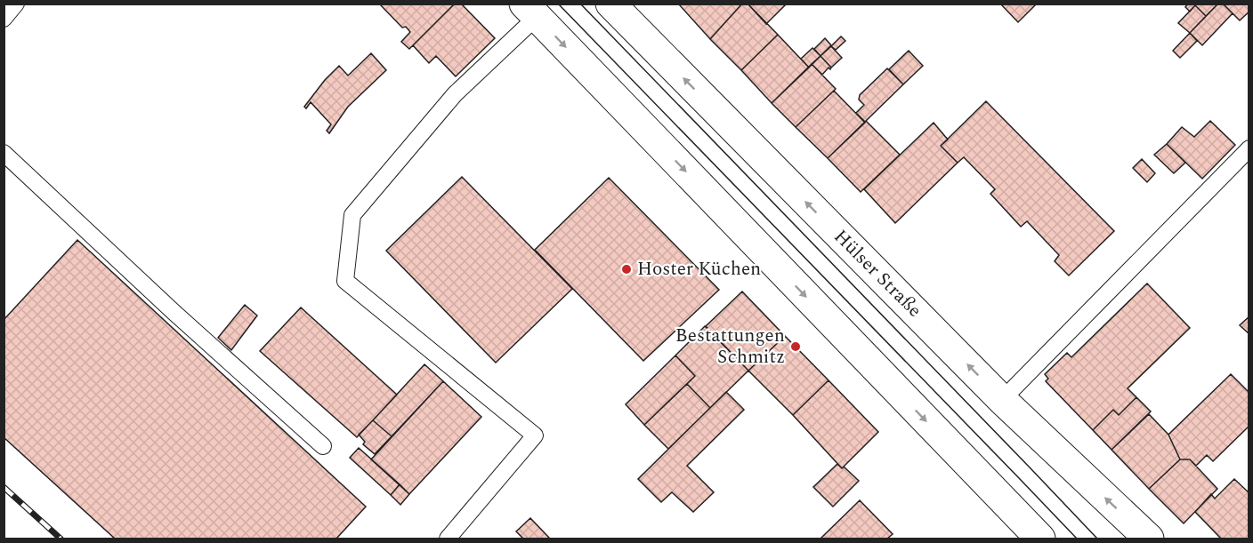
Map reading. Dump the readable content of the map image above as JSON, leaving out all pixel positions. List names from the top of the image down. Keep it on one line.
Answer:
{"streets":{"street":["Hülser Straße"]},"places":["Hoster Küchen","Bestattungen Schmitz"]}
